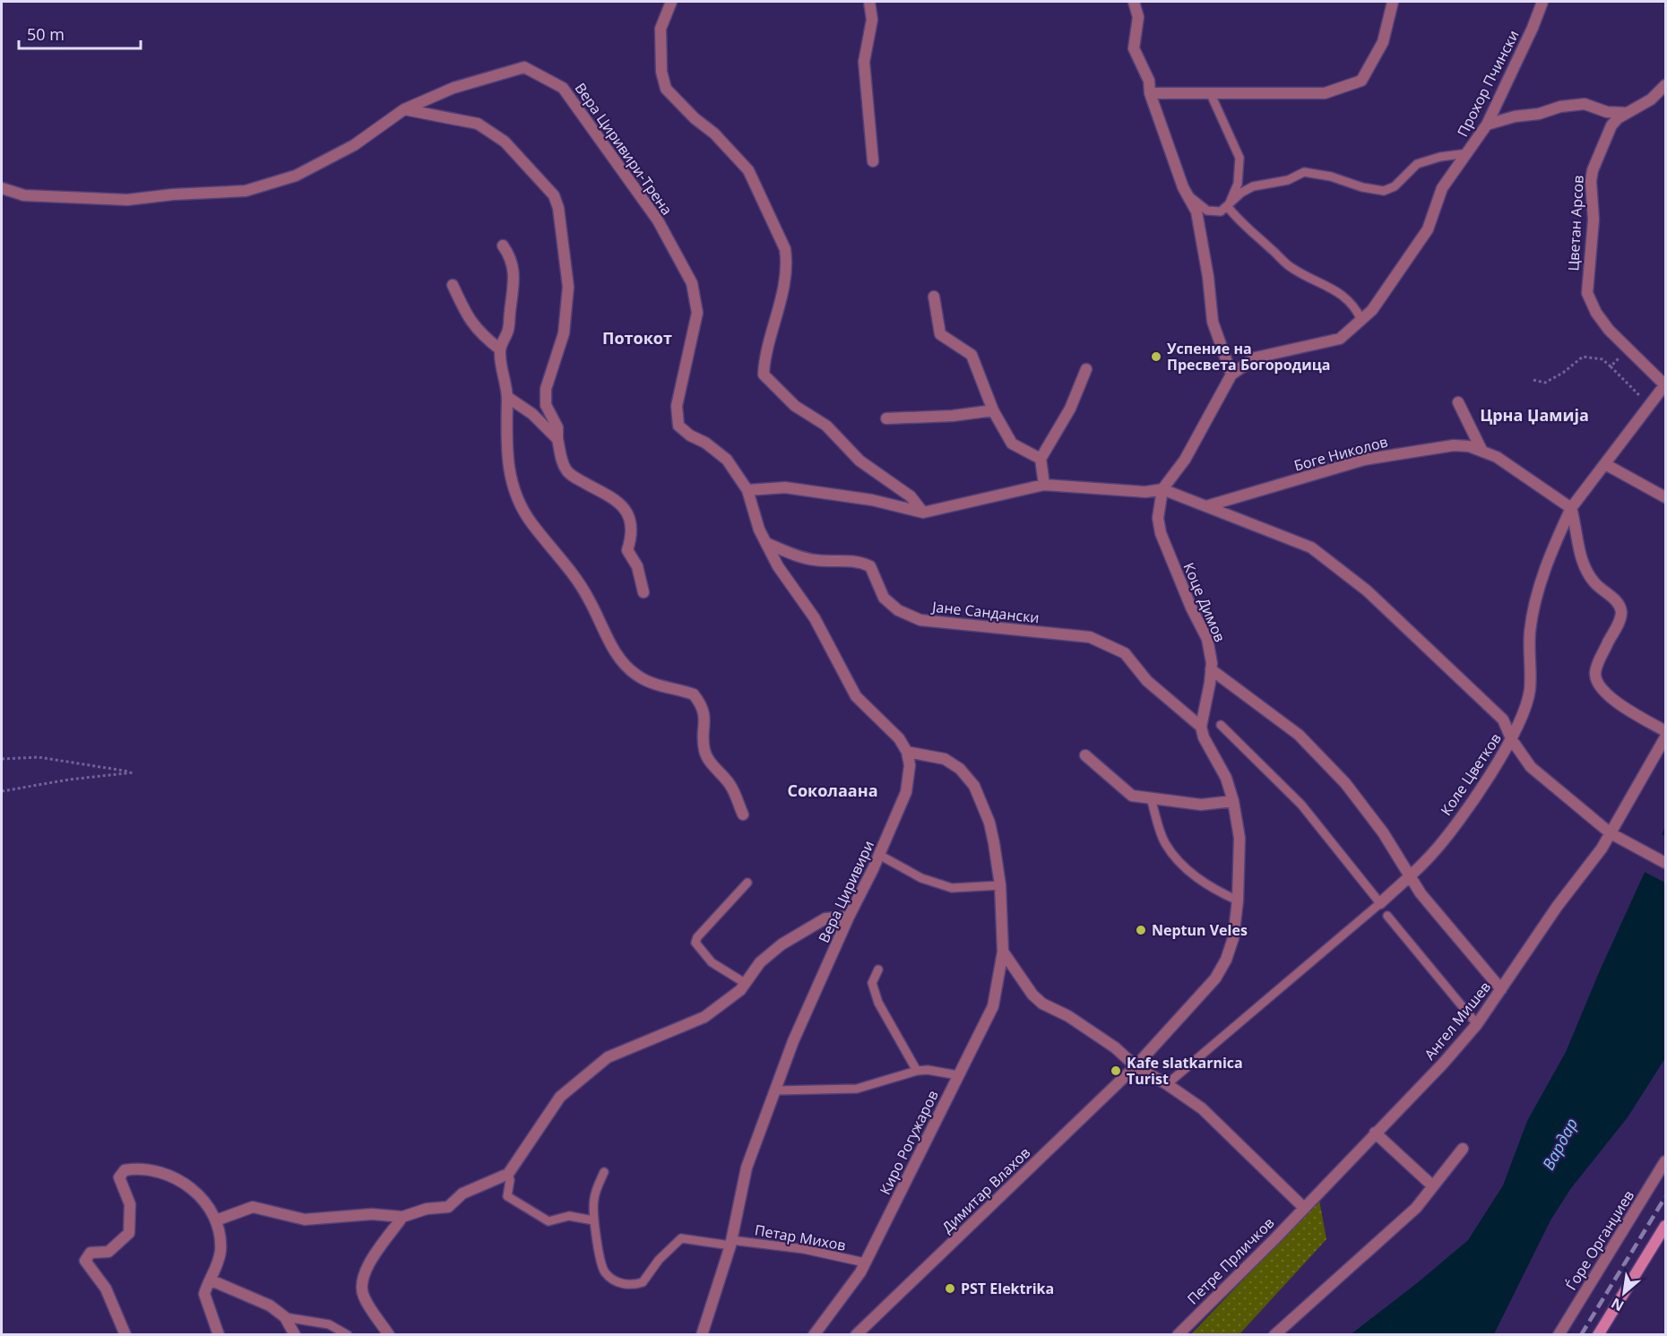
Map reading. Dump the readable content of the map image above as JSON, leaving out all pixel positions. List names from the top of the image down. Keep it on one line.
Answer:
{"streets":{"street":["Прохор Пчински","Вера Циривири-Трена","Цветан Арсов","Боге Николов","Коце Димов","Јане Сандански","Коле Цветков","Вера Циривири","Ангел Мишев","Киро Рогужаров","Димитар Влахов","Ѓоре Органџиев","Петре Прличков"],"lane":["Петар Михов"]},"crossings":[["Прохор Пчински","Коце Димов"],["Цветан Арсов","Коле Цветков"],["Боге Николов","Коле Цветков"],["Коце Димов","Јане Сандански"],["Коце Димов","Димитар Влахов"],["Јане Сандански","Димитар Влахов"],["Вера Циривири","Киро Рогужаров"],["Вера Циривири","Петар Михов"],["Ангел Мишев","Петре Прличков"],["Киро Рогужаров","Петар Михов"]],"districts":["Потокот","Црна Џамија","Соколаана"],"water":["Вардар"],"places":["Успение на Пресвета Богородица","Neptun Veles","Kafe slatkarnica Turist","PST Elektrika"],"scale_bar":"50 m","north":"bottom left"}
